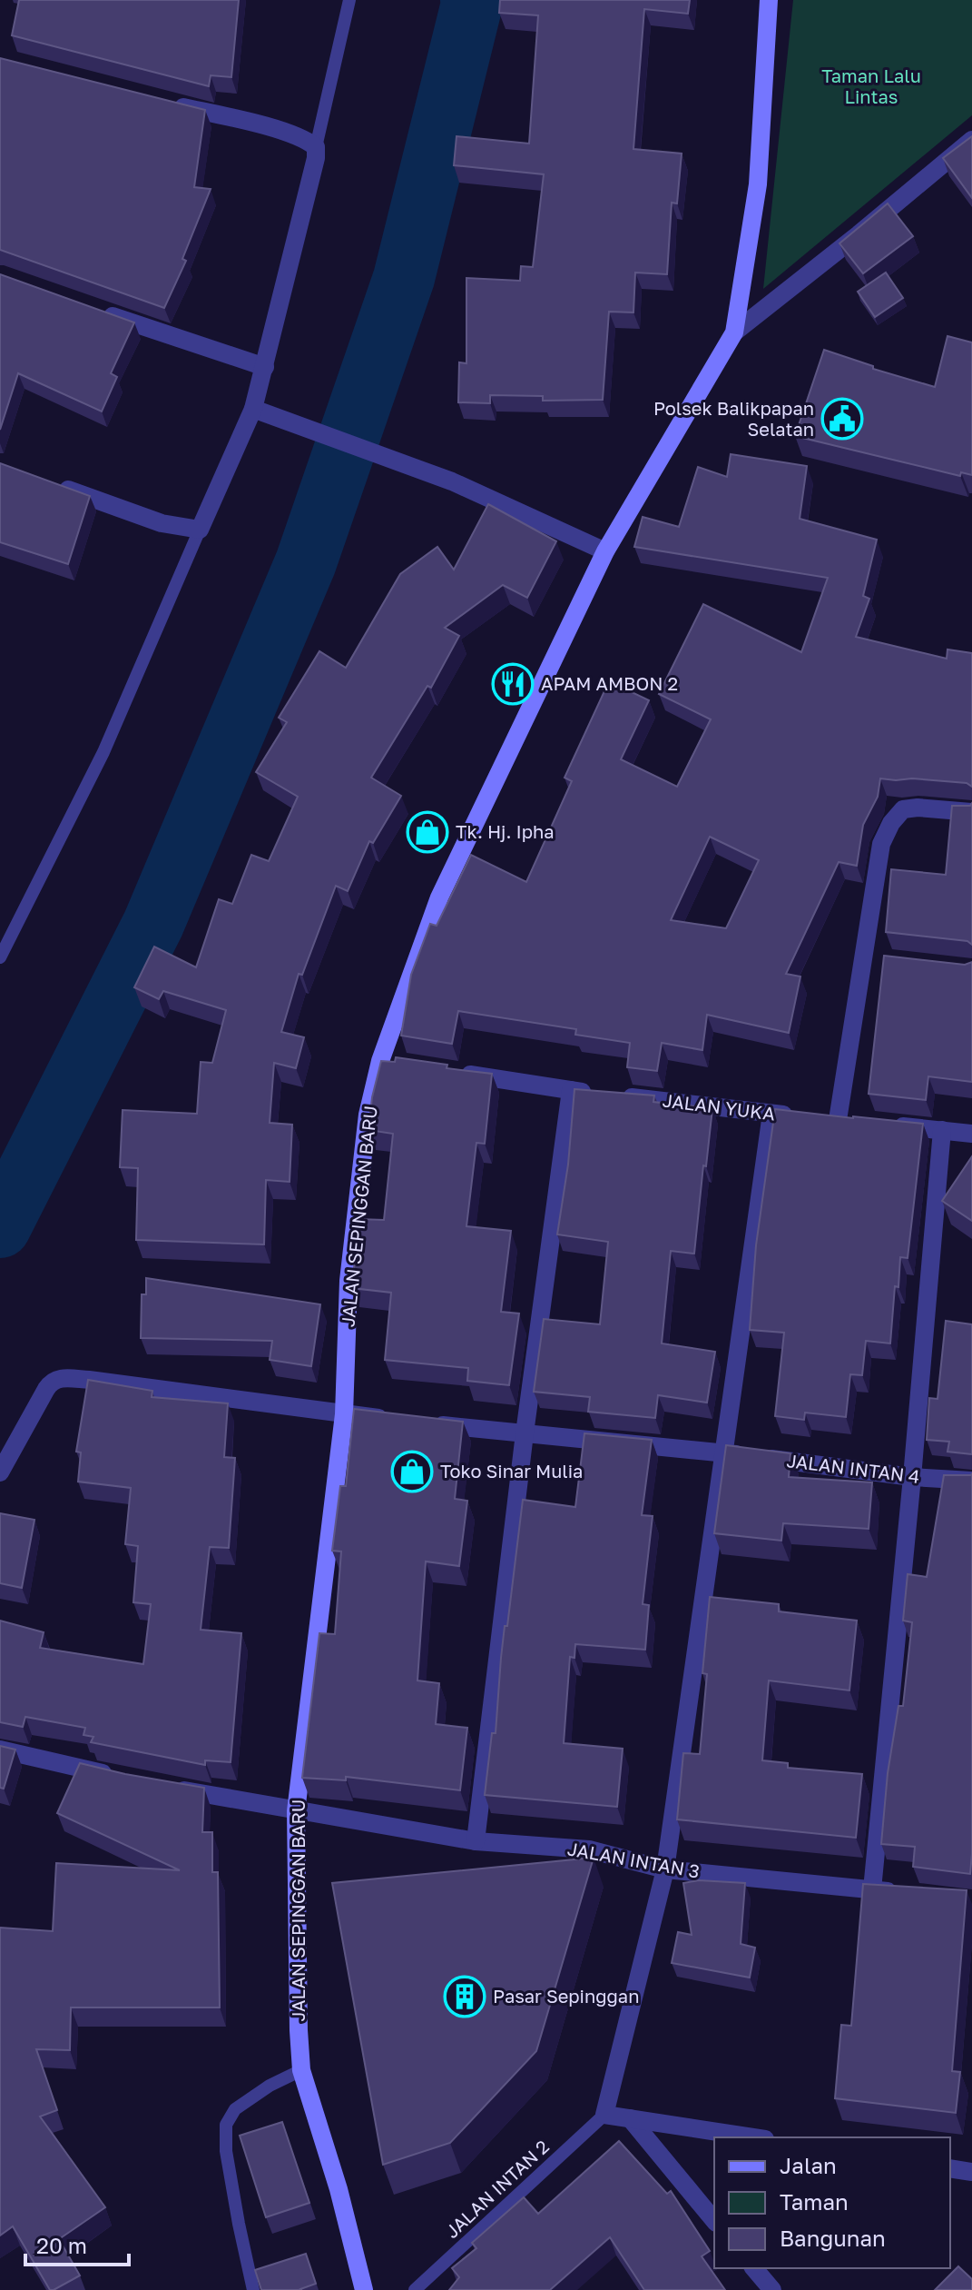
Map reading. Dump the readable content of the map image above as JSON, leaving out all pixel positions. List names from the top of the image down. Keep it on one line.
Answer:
{"streets":{"street":["JALAN YUKA","JALAN SEPINGGAN BARU","JALAN INTAN 4","JALAN INTAN 3"],"lane":["JALAN INTAN 2"]},"crossings":[["JALAN SEPINGGAN BARU","JALAN INTAN 3"]],"parks":["Taman Lalu Lintas"],"places":{"public building":["Polsek Balikpapan Selatan"],"restaurant":["APAM AMBON 2"],"shop":["Tk. Hj. Ipha","Toko Sinar Mulia"],"building":["Pasar Sepinggan"]},"legend":["Jalan","Taman","Bangunan"],"scale_bar":"20 m"}
